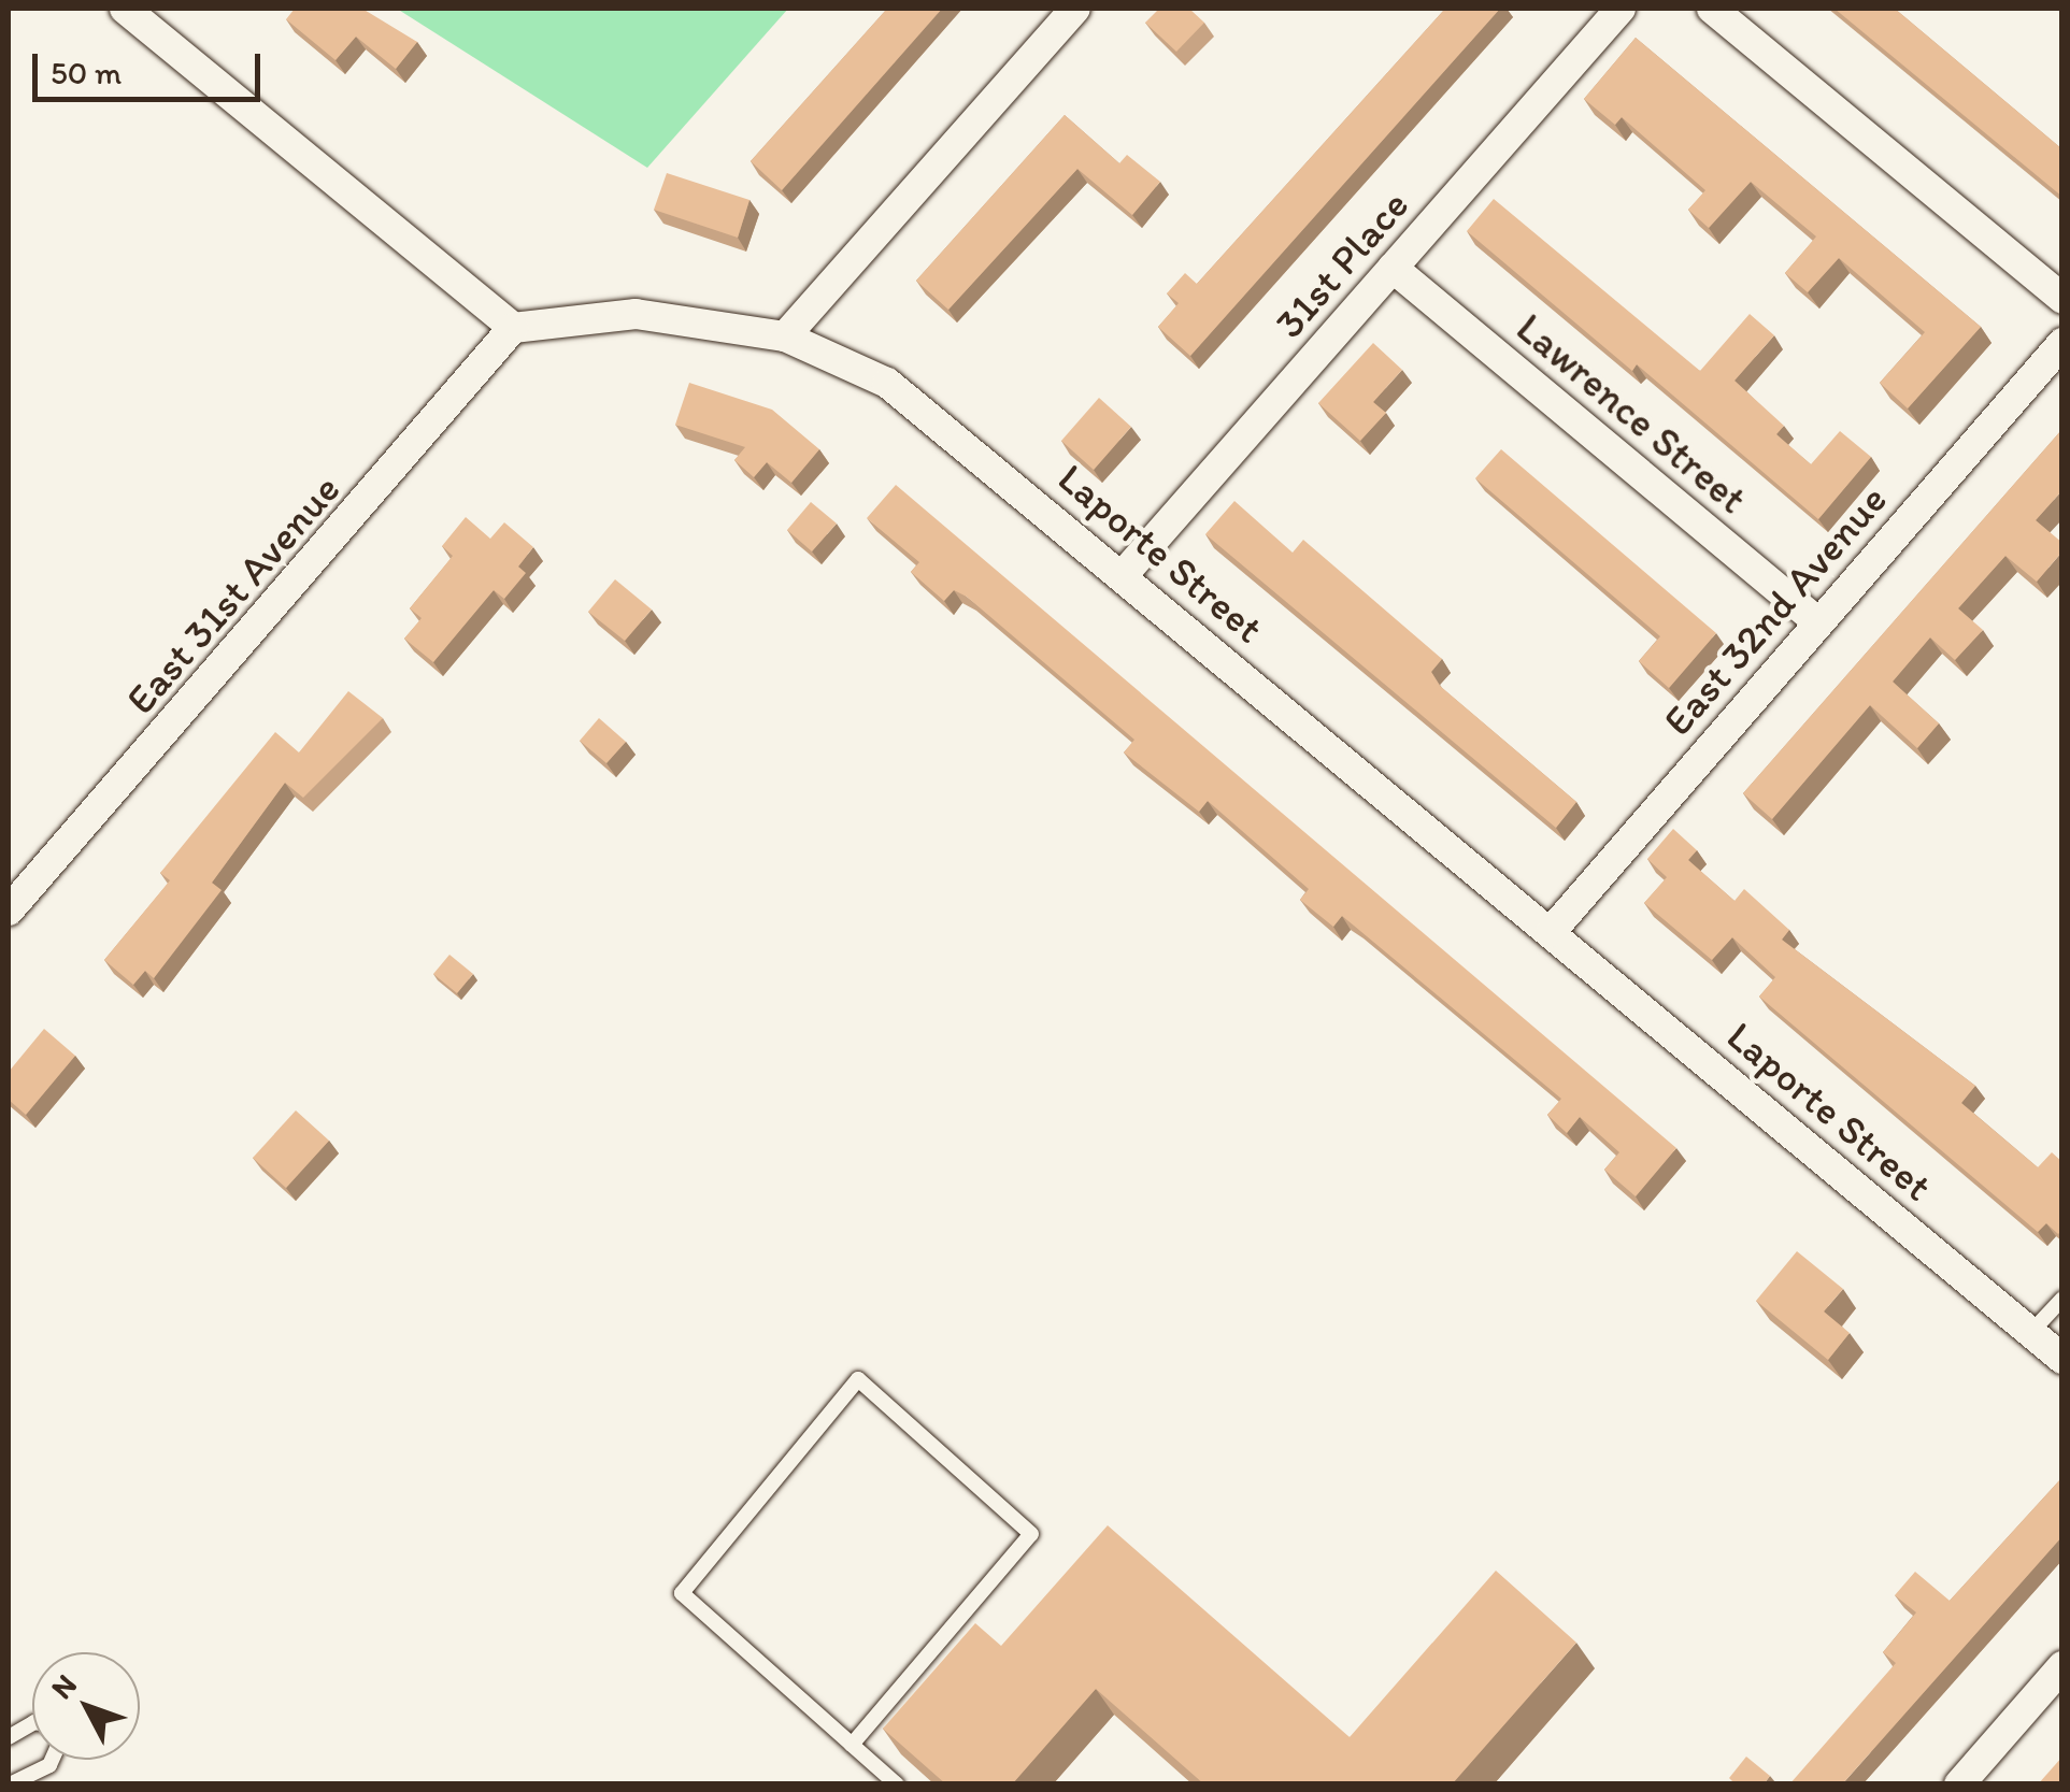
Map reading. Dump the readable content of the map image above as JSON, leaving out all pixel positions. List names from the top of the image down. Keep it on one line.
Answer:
{"streets":{"street":["31st Place","Lawrence Street","Laporte Street","East 31st Avenue","East 32nd Avenue"]},"crossings":[["31st Place","Lawrence Street"],["31st Place","Laporte Street"],["Lawrence Street","East 32nd Avenue"],["Laporte Street","East 31st Avenue"],["Laporte Street","East 32nd Avenue"]],"scale_bar":"50 m","north":"top left"}
